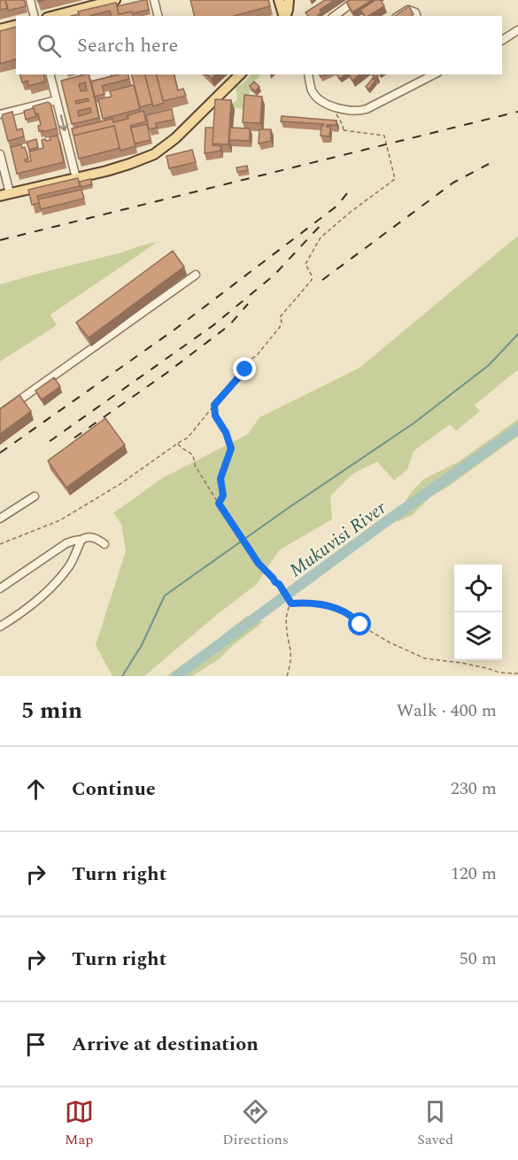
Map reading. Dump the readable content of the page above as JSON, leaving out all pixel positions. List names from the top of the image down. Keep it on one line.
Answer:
{"water":["Mukuvisi River"],"page":{"search":"Search here","heading":["5 min","Walk · 400 m"],"list":[["Continue","230 m"],["Turn right","120 m"],["Turn right","50 m"],"Arrive at destination"],"nav":["Map","Directions","Saved"]}}
